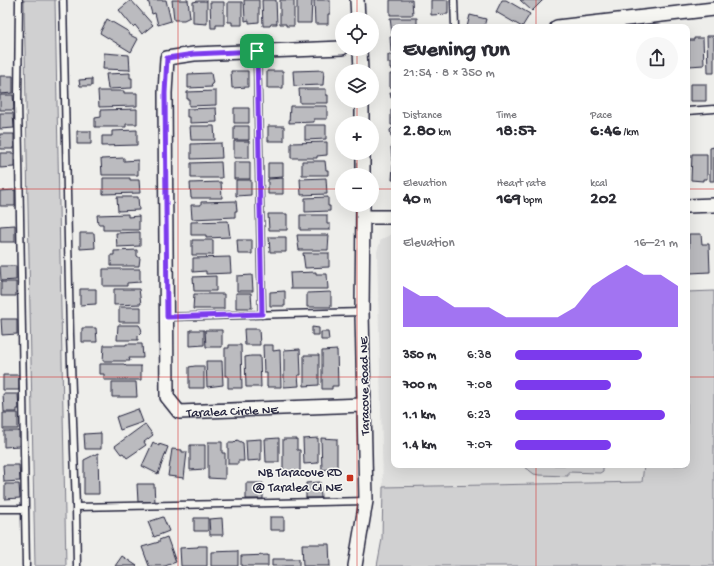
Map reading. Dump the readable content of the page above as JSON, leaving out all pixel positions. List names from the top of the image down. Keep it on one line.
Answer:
{"streets":{"street":["Taracove Road NE","Taralea Circle NE"]},"crossings":[["Taracove Road NE","Taralea Circle NE"]],"places":{"transit":["NB Taracove RD @ Taralea CI NE"]},"page":{"map_buttons":["+","−"],"heading":["Evening run","21:54 · 8 × 350 m"],"stats":[["Distance","2.80 km"],["Time","18:57"],["Pace","6:46 /km"],["Elevation","40 m"],["Heart rate","169 bpm"],["kcal","202"]],"chart":["Elevation","16–21 m"],"list":[{"name":"350 m","note":"6:38"},{"name":"700 m","note":"7:08"},{"name":"1.1 km","note":"6:23"},{"name":"1.4 km","note":"7:07"}]}}
